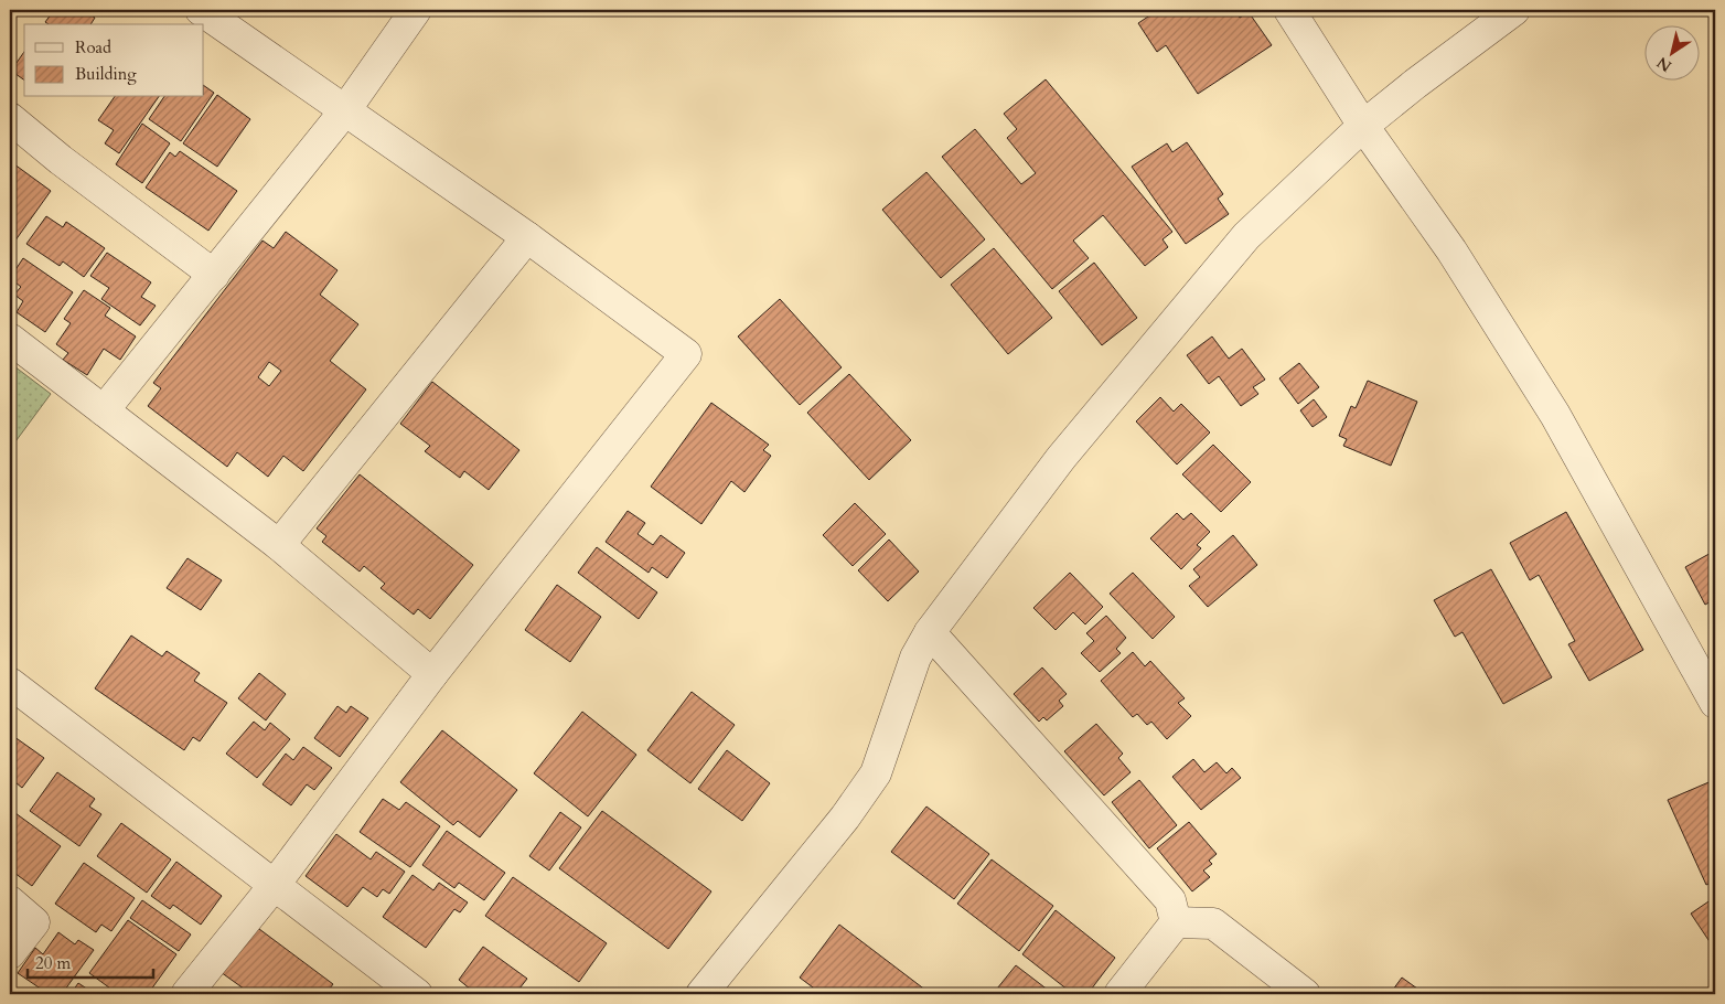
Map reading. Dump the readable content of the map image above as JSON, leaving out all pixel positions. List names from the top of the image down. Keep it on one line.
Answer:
{"legend":["Road","Building"],"scale_bar":"20 m","north":"bottom left"}
